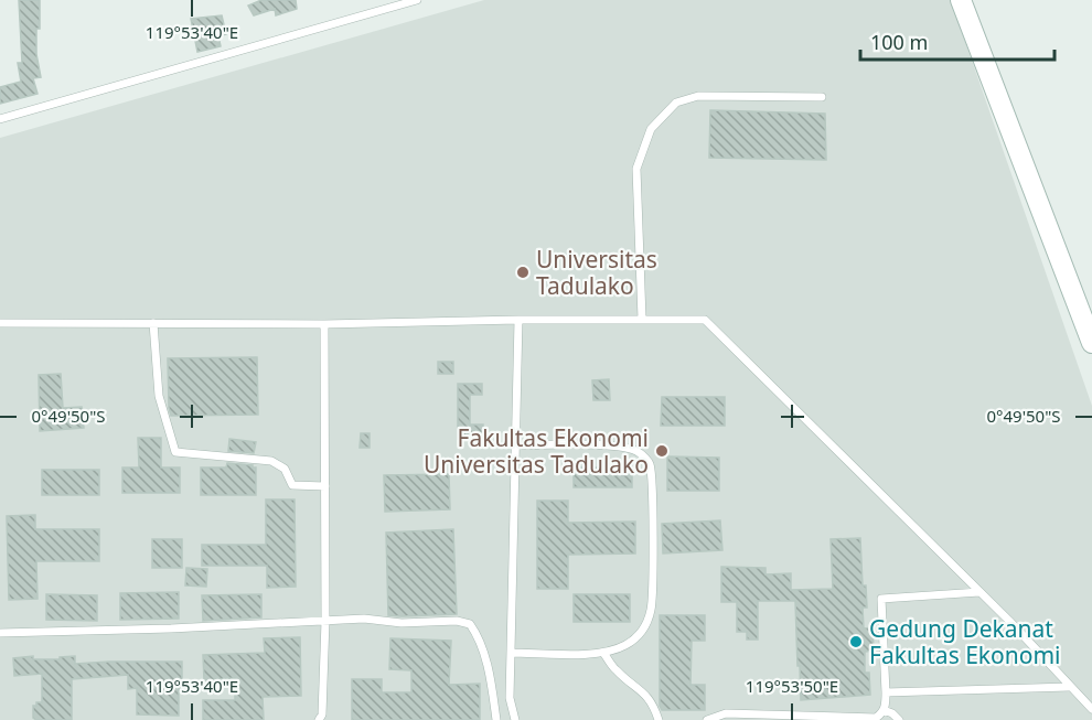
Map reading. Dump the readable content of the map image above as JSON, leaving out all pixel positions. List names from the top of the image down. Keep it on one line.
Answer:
{"places":["Universitas Tadulako","Fakultas Ekonomi Universitas Tadulako","Gedung Dekanat Fakultas Ekonomi"],"scale_bar":"100 m","coordinates":["119°53'40\"E","0°49'50\"S","119°53'50\"E"]}
